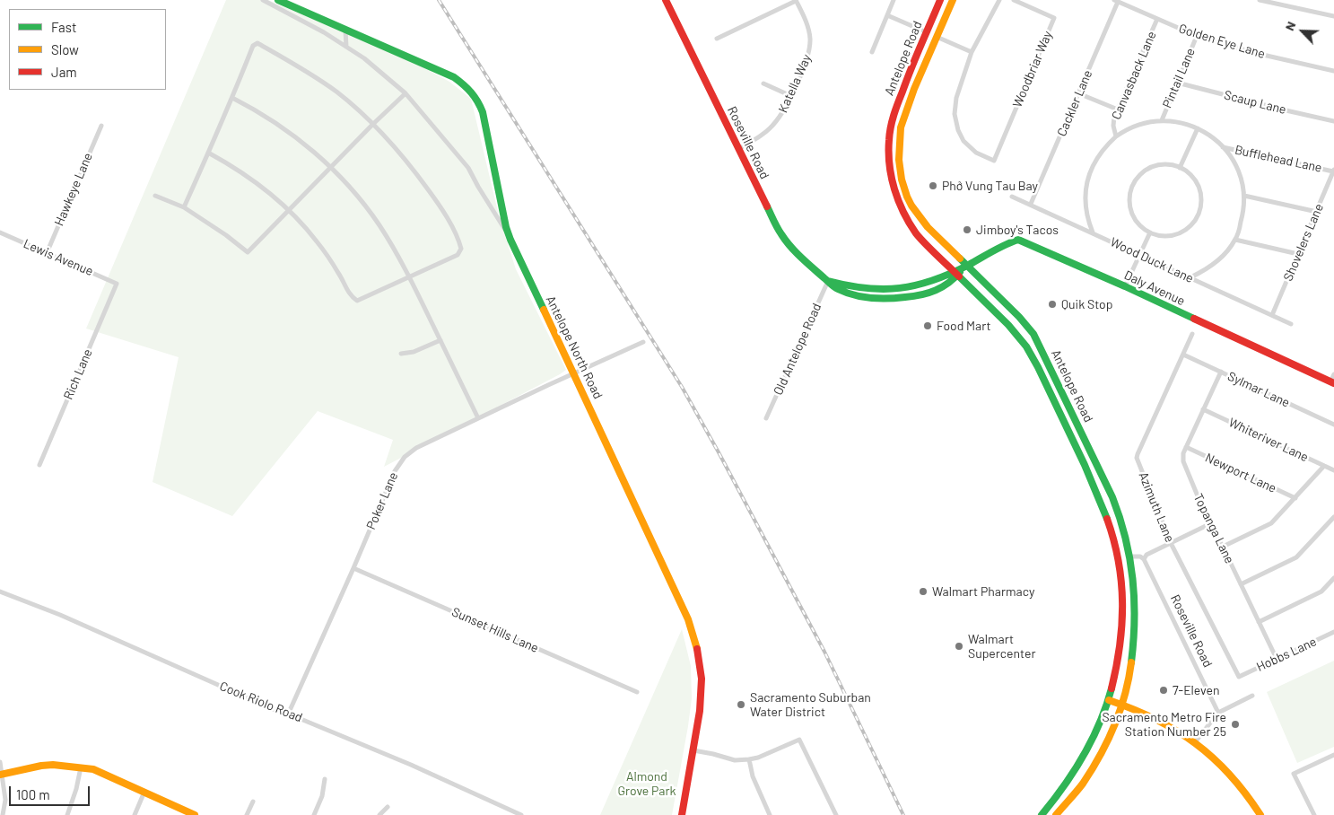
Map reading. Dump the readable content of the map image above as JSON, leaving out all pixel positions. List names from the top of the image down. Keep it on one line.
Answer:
{"streets":{"main road":["Antelope Road","Roseville Road","Daly Avenue","Antelope North Road"],"street":["Golden Eye Lane","Woodbriar Way","Canvasback Lane","Pintail Lane","Katella Way","Scaup Lane","Cackler Lane","Bufflehead Lane","Hawkeye Lane","Shovelers Lane","Lewis Avenue","Wood Duck Lane","Old Antelope Road","Rich Lane","Sylmar Lane","Whiteriver Lane","Newport Lane","Poker Lane","Azimuth Lane","Topanga Lane","Sunset Hills Lane","Hobbs Lane","Cook Riolo Road"]},"crossings":[["Golden Eye Lane","Canvasback Lane"],["Golden Eye Lane","Pintail Lane"],["Golden Eye Lane","Cackler Lane"],["Antelope Road","Roseville Road"],["Antelope Road","Daly Avenue"],["Canvasback Lane","Wood Duck Lane"],["Pintail Lane","Scaup Lane"],["Katella Way","Roseville Road"],["Cackler Lane","Wood Duck Lane"],["Roseville Road","Daly Avenue"],["Roseville Road","Old Antelope Road"],["Bufflehead Lane","Shovelers Lane"],["Hawkeye Lane","Lewis Avenue"],["Shovelers Lane","Wood Duck Lane"],["Lewis Avenue","Rich Lane"],["Antelope North Road","Poker Lane"],["Sylmar Lane","Azimuth Lane"],["Sylmar Lane","Topanga Lane"],["Whiteriver Lane","Topanga Lane"],["Newport Lane","Topanga Lane"],["Poker Lane","Sunset Hills Lane"],["Poker Lane","Cook Riolo Road"],["Azimuth Lane","Hobbs Lane"],["Topanga Lane","Hobbs Lane"]],"parks":["Almond Grove Park"],"places":["Phở Vung Tau Bay","Jimboy's Tacos","Quik Stop","Food Mart","Walmart Pharmacy","Walmart Supercenter","7-Eleven","Sacramento Suburban Water District","Sacramento Metro Fire Station Number 25"],"legend":["Fast","Slow","Jam"],"scale_bar":"100 m","north":"top left"}
